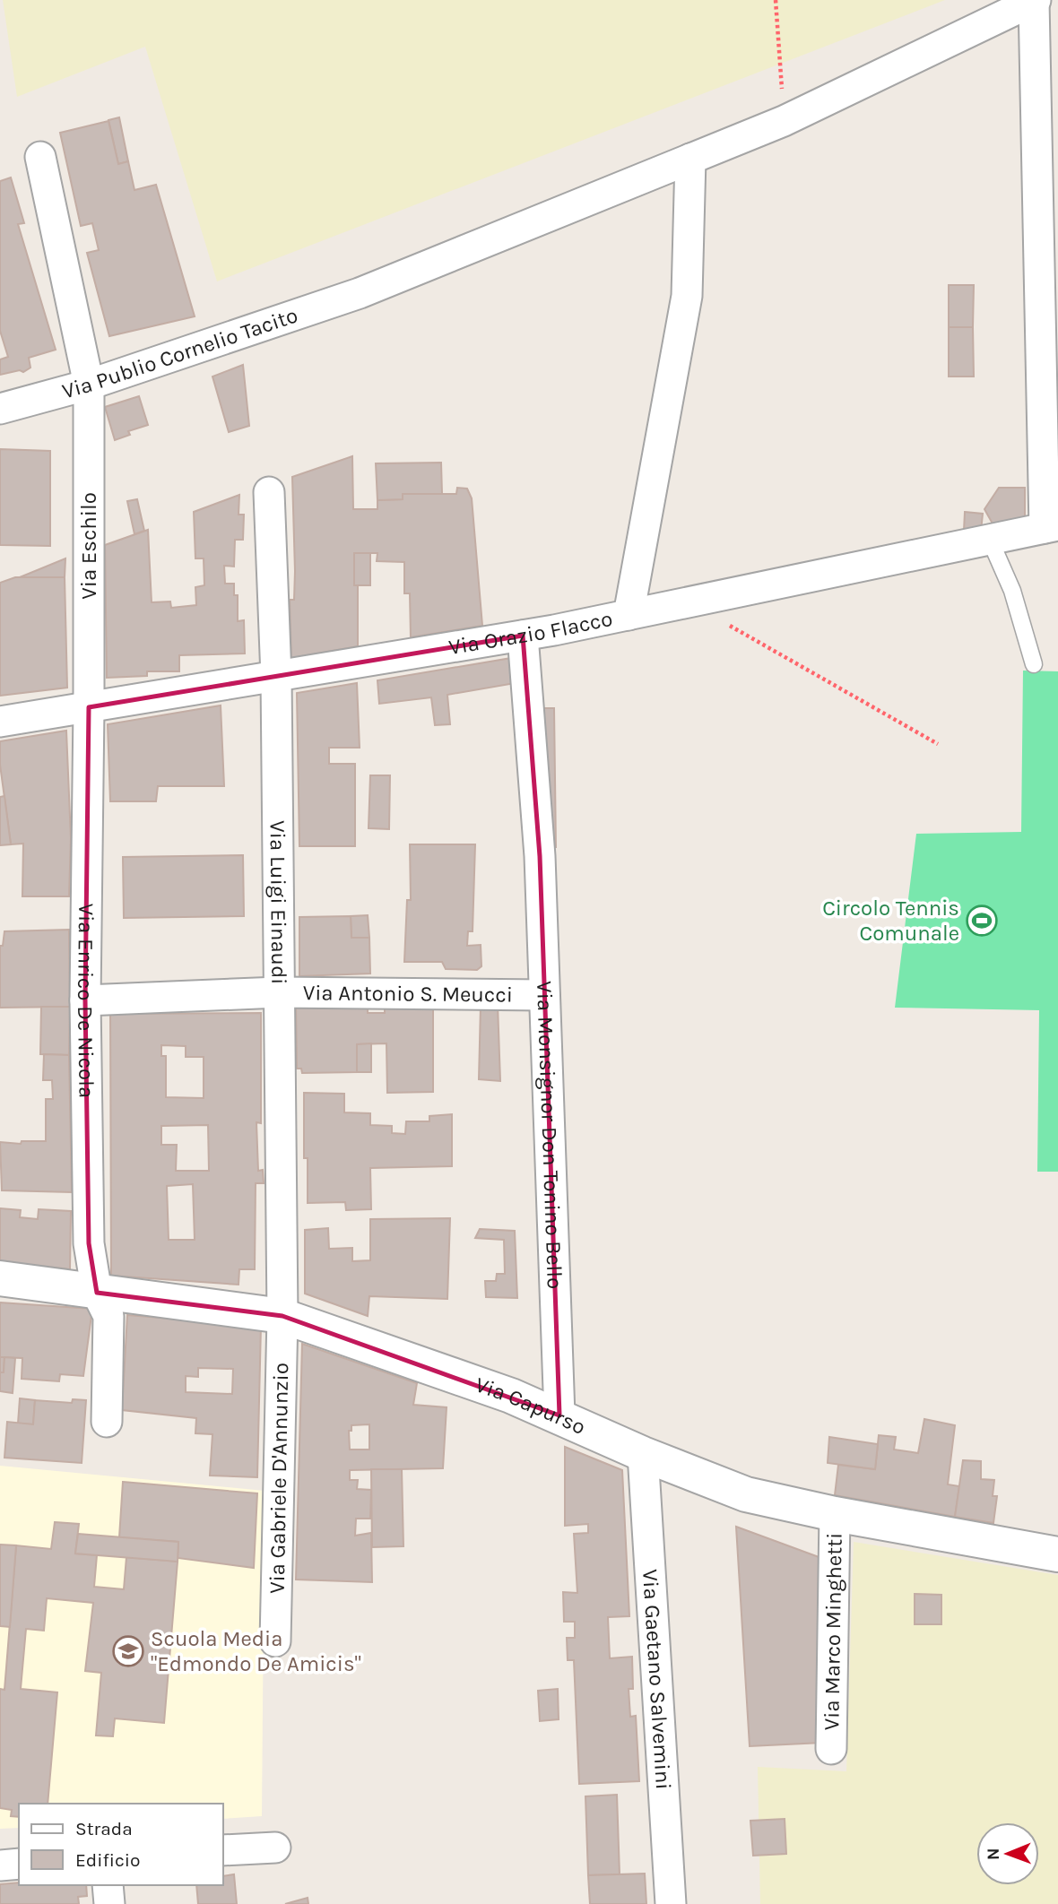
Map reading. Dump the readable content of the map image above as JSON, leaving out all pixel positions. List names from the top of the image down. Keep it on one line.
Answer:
{"streets":{"street":["Via Publio Cornelio Tacito","Via Eschilo","Via Orazio Flacco","Via Luigi Einaudi","Via Antonio S. Meucci","Via Enrico De Nicola","Via Monsignor Don Tonino Bello","Via Capurso","Via Gabriele D'Annunzio","Via Marco Minghetti","Via Gaetano Salvemini"]},"crossings":[["Via Publio Cornelio Tacito","Via Eschilo"],["Via Eschilo","Via Orazio Flacco"],["Via Eschilo","Via Enrico De Nicola"],["Via Orazio Flacco","Via Luigi Einaudi"],["Via Orazio Flacco","Via Enrico De Nicola"],["Via Orazio Flacco","Via Monsignor Don Tonino Bello"],["Via Luigi Einaudi","Via Antonio S. Meucci"],["Via Luigi Einaudi","Via Capurso"],["Via Luigi Einaudi","Via Gabriele D'Annunzio"],["Via Antonio S. Meucci","Via Enrico De Nicola"],["Via Antonio S. Meucci","Via Monsignor Don Tonino Bello"],["Via Enrico De Nicola","Via Capurso"],["Via Monsignor Don Tonino Bello","Via Capurso"],["Via Capurso","Via Gabriele D'Annunzio"],["Via Capurso","Via Marco Minghetti"],["Via Capurso","Via Gaetano Salvemini"]],"places":{"sports":["Circolo Tennis Comunale"],"school or university":["Scuola Media \"Edmondo De Amicis\""]},"legend":["Strada","Edificio"],"north":"left"}
